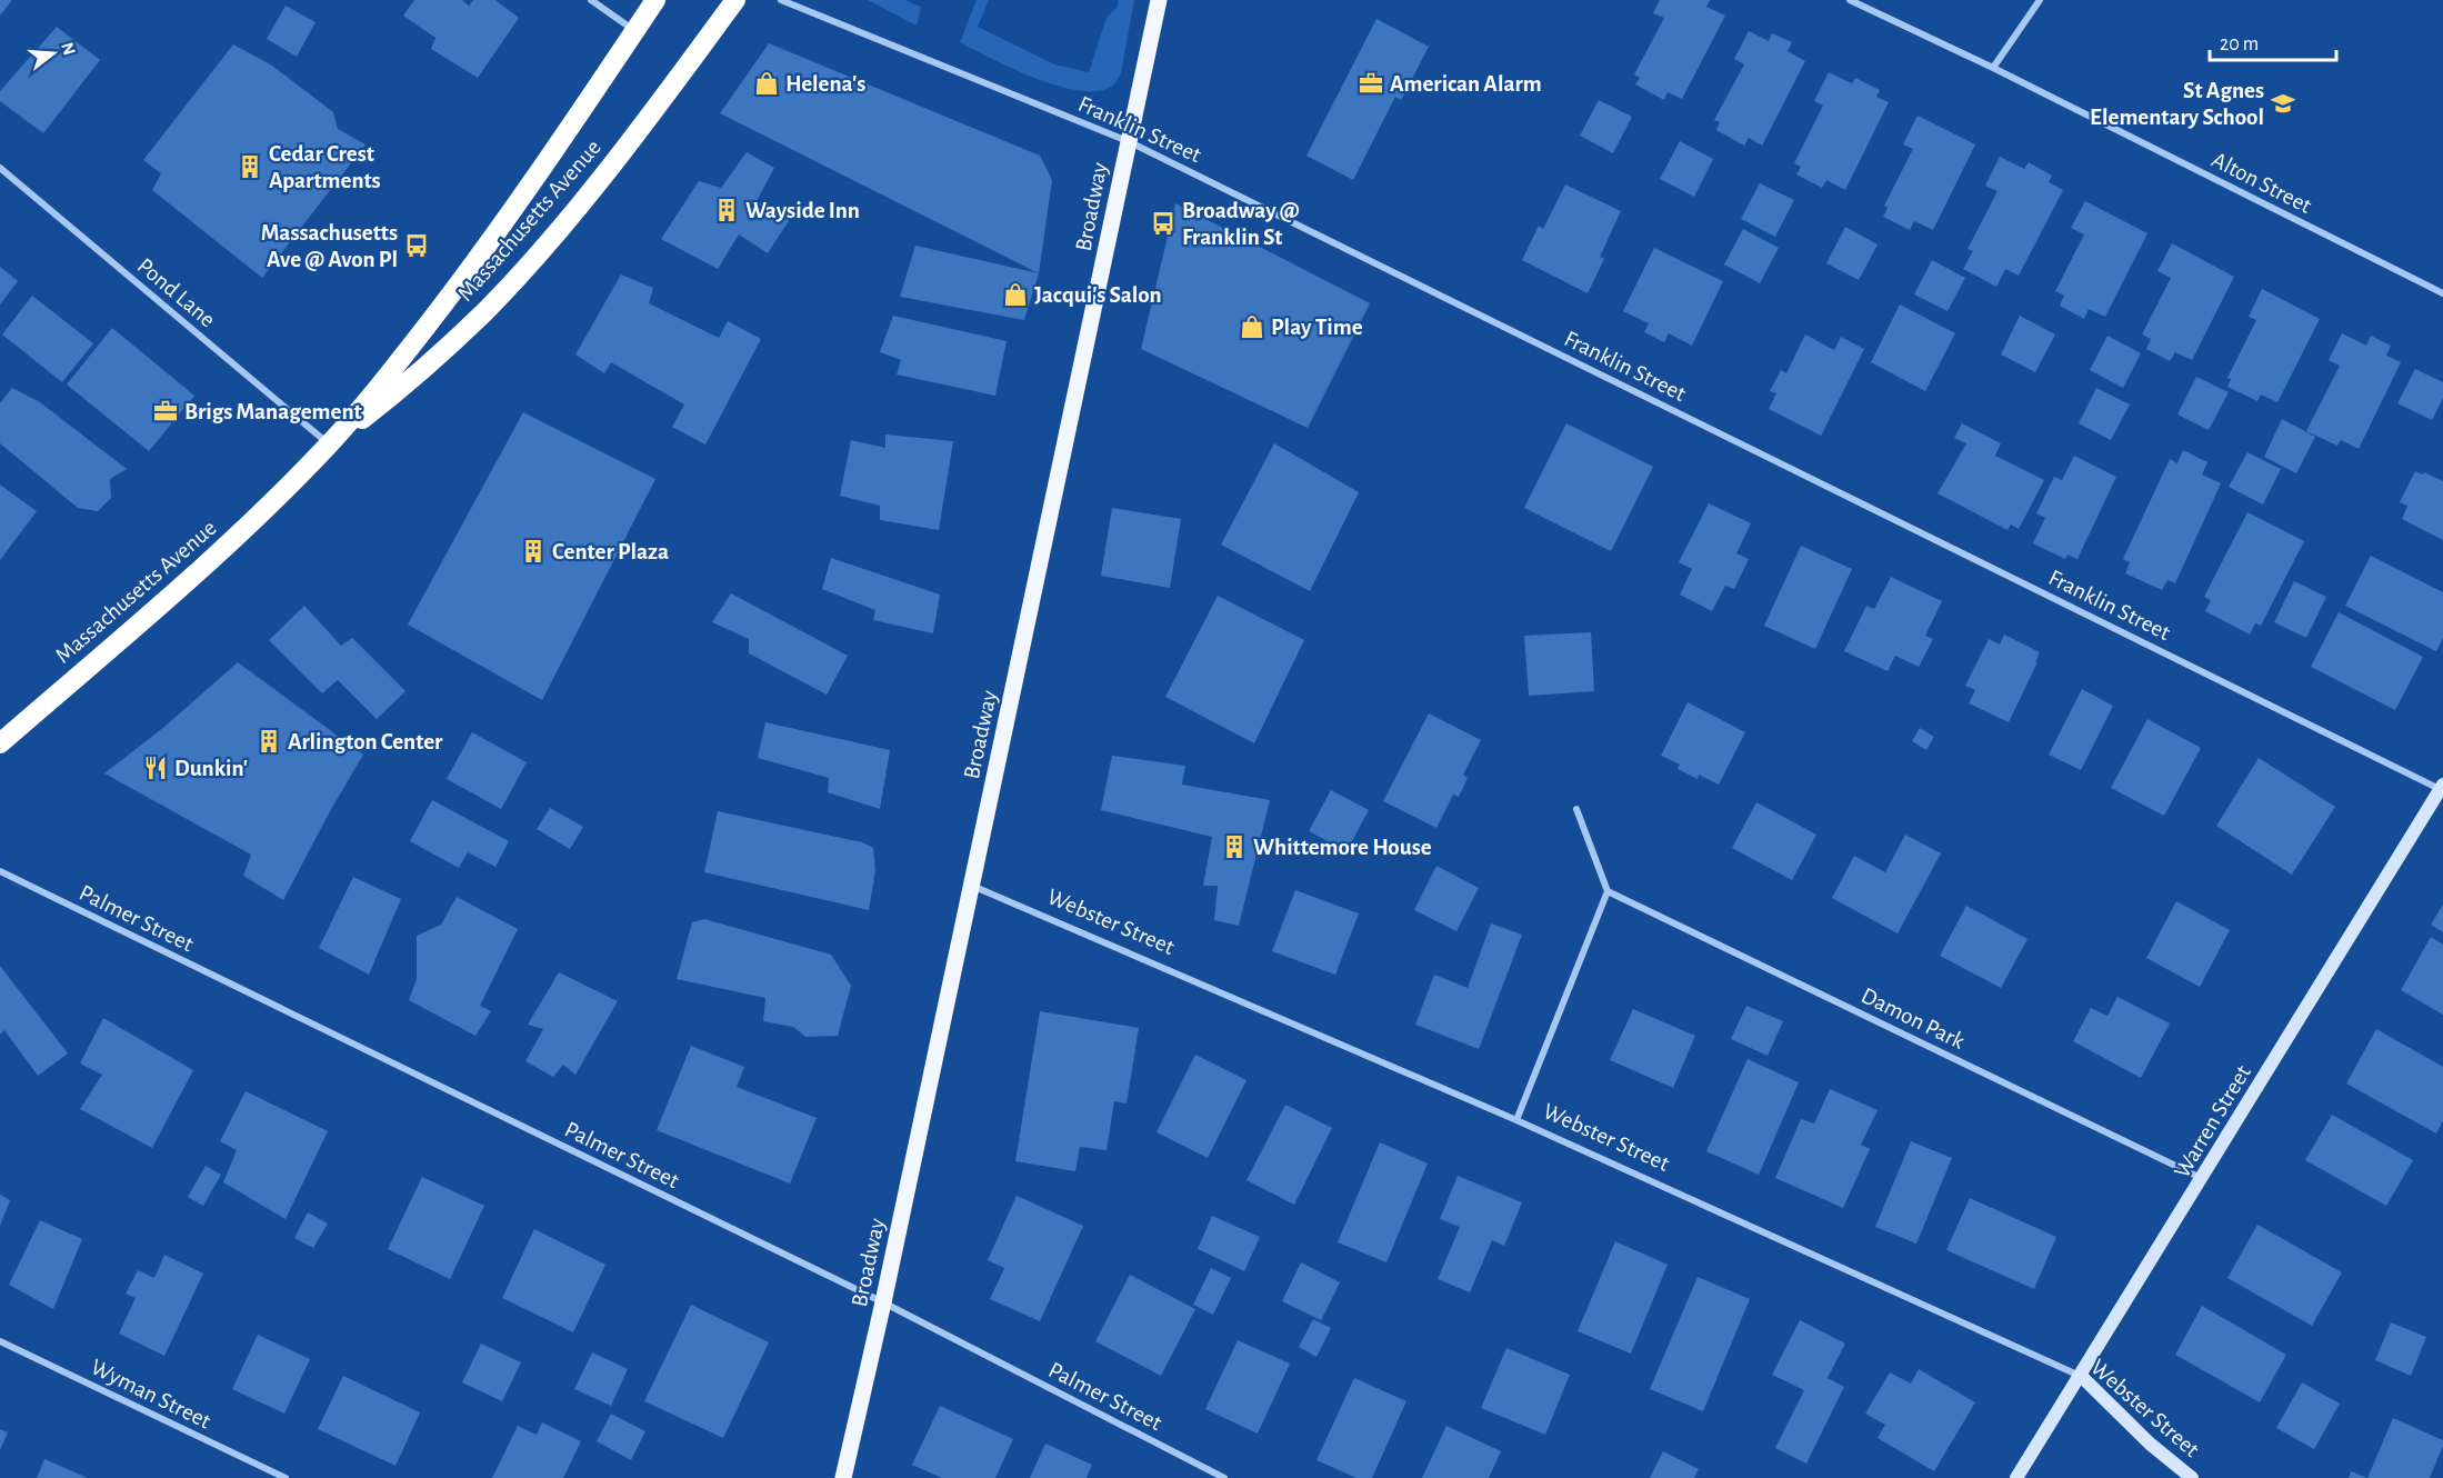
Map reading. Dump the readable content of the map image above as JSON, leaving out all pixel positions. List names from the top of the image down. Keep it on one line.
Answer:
{"streets":{"highway":["Massachusetts Avenue"],"main road":["Broadway","Webster Street","Warren Street"],"street":["Franklin Street","Alton Street","Pond Lane","Palmer Street","Damon Park","Wyman Street"]},"crossings":[["Franklin Street","Broadway"],["Franklin Street","Warren Street"],["Broadway","Palmer Street"],["Broadway","Webster Street"],["Massachusetts Avenue","Pond Lane"],["Webster Street","Warren Street"],["Damon Park","Warren Street"]],"places":{"shop":["Helena's","Jacqui's Salon","Play Time"],"office":["American Alarm","Brigs Management"],"school or university":["St Agnes Elementary School"],"building":["Cedar Crest Apartments","Wayside Inn","Center Plaza","Arlington Center","Whittemore House"],"bus stop":["Broadway @ Franklin St","Massachusetts Ave @ Avon Pl"],"restaurant":["Dunkin'"]},"scale_bar":"20 m","north":"right"}
